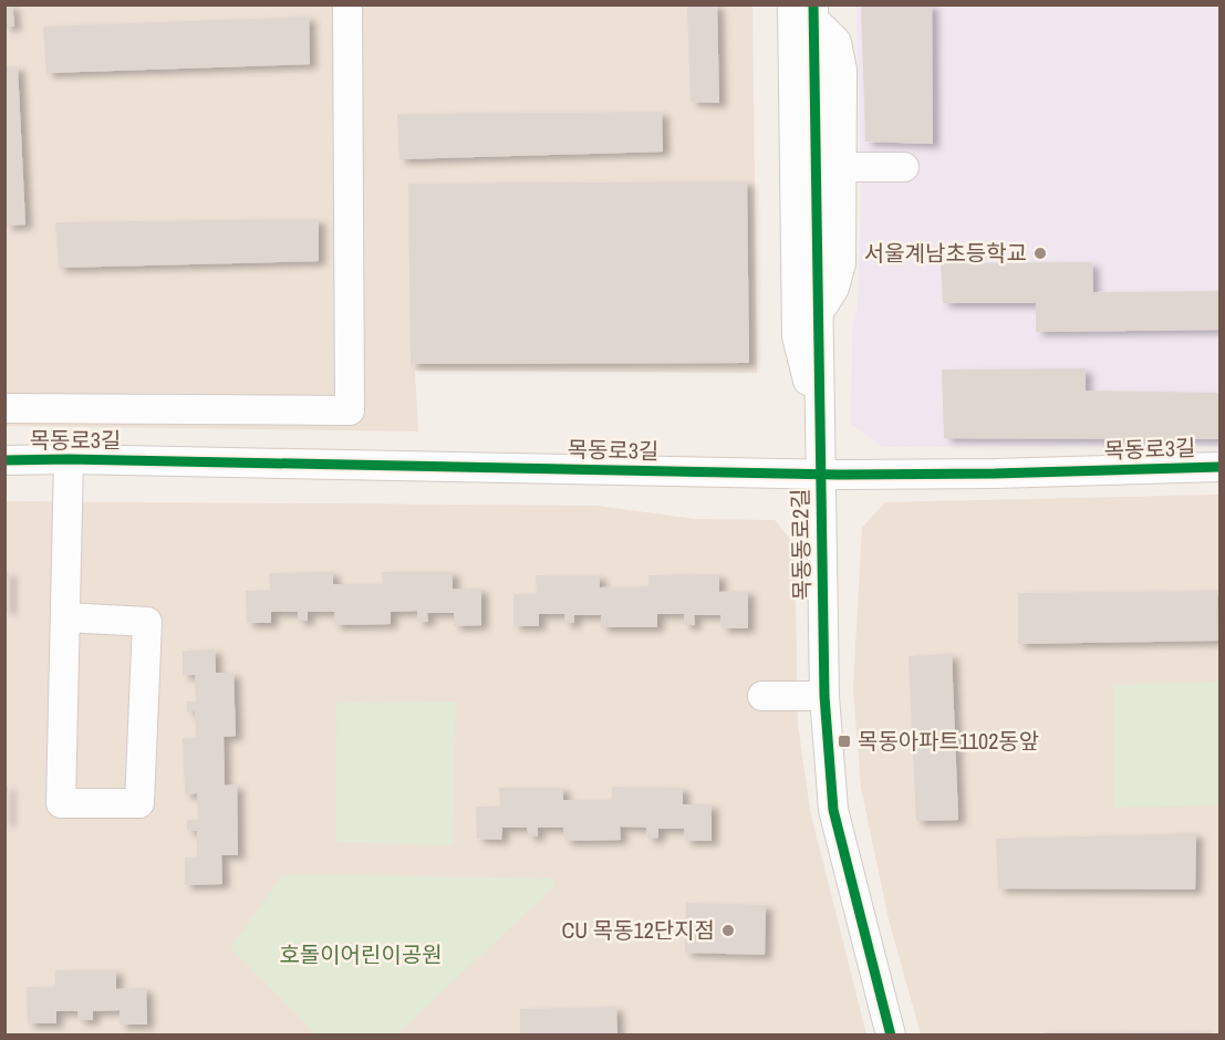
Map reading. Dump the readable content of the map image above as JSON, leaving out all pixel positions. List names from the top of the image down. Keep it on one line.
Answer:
{"streets":{"street":["목동로3길","목동동로2길"]},"crossings":[["목동로3길","목동동로2길"]],"parks":["호돌이어린이공원"],"places":{"other":["서울계남초등학교","CU 목동12단지점"],"transit":["목동아파트1102동앞"]}}
